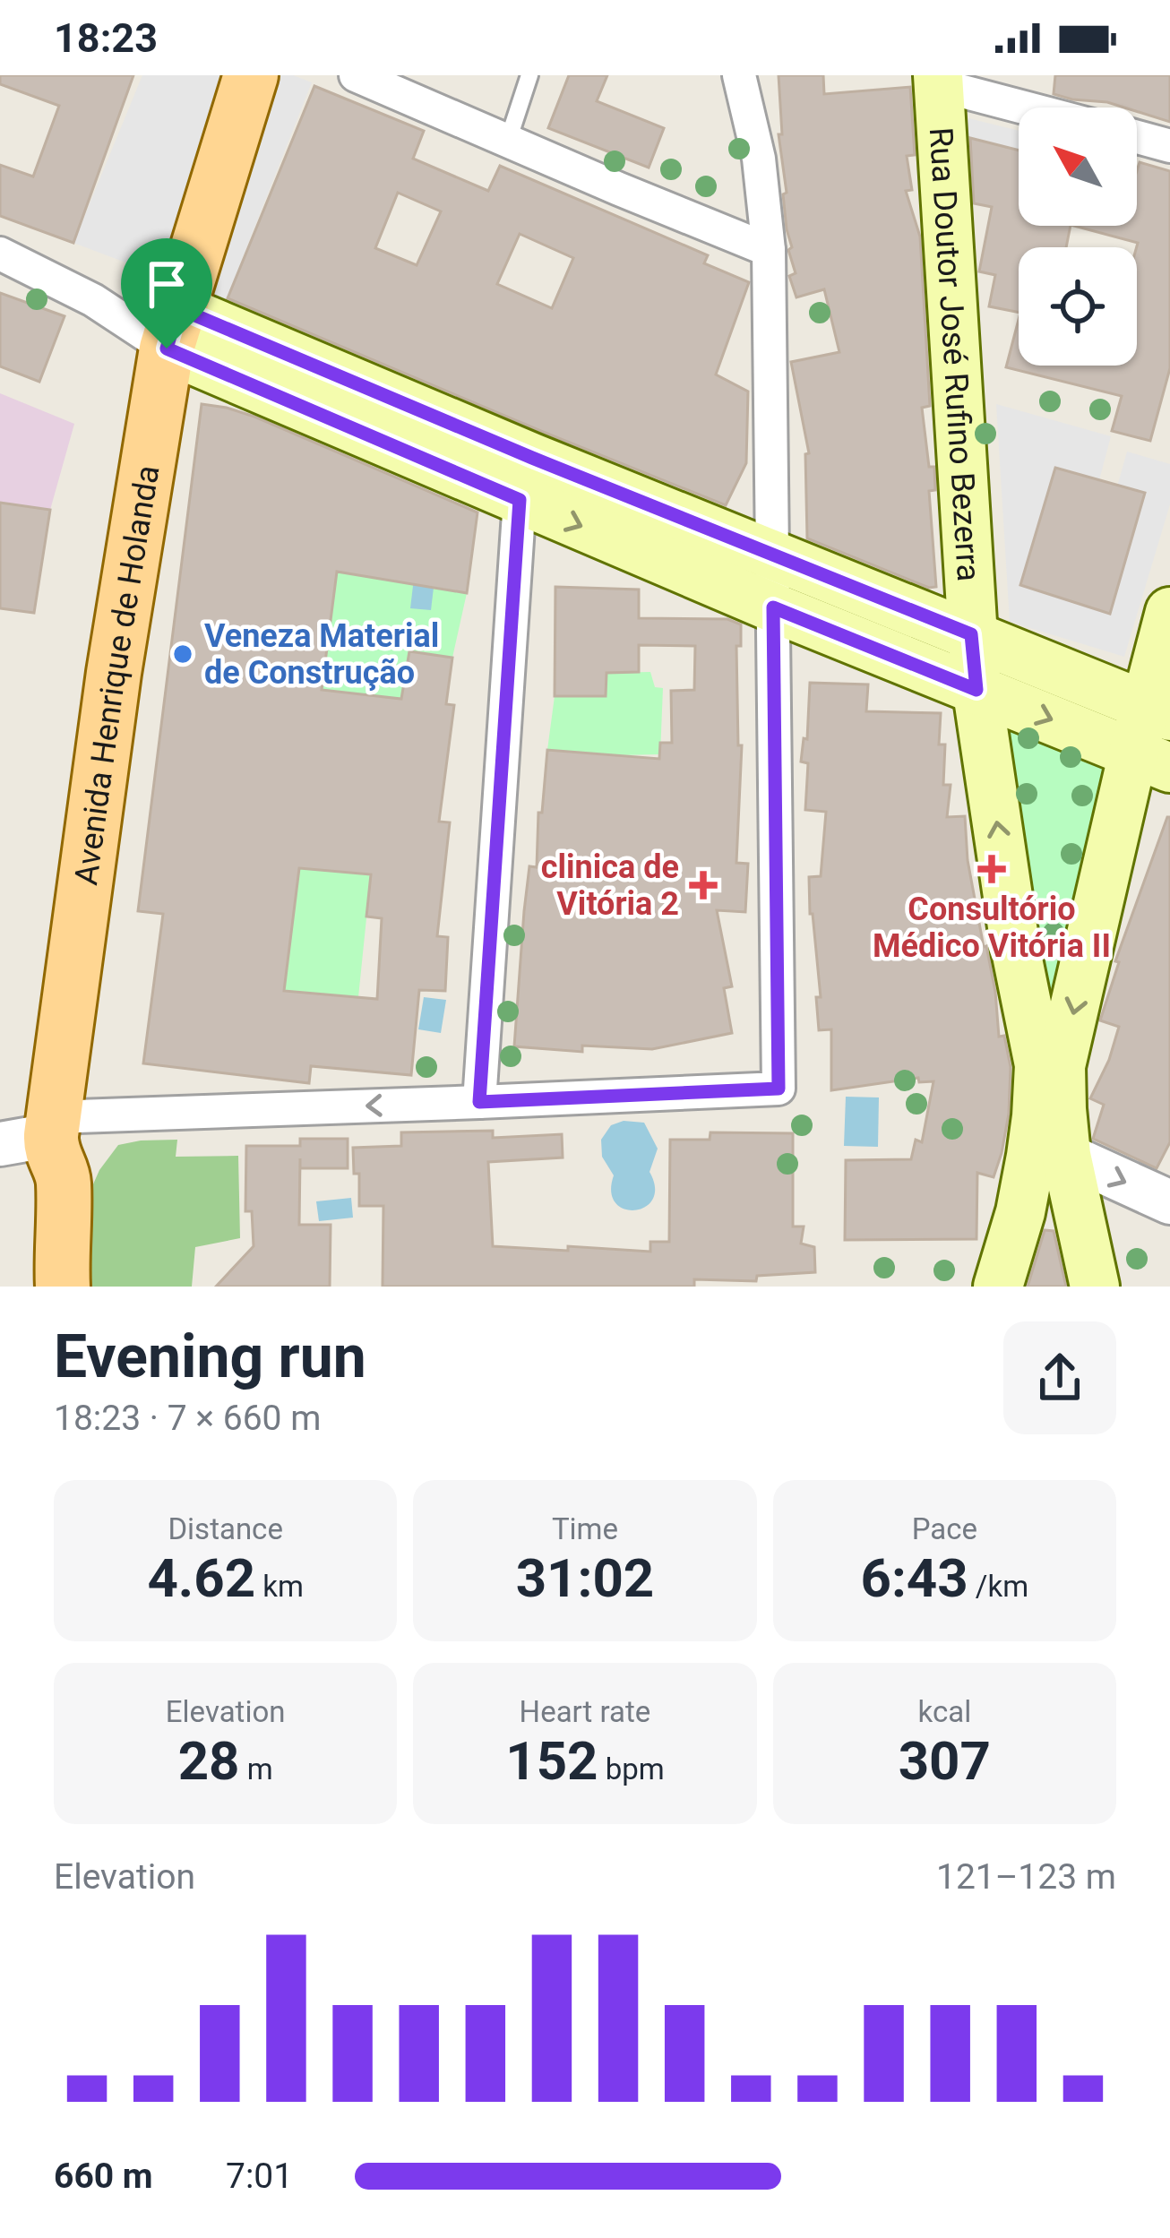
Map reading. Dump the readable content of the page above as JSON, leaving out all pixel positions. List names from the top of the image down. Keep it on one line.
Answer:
{"streets":{"main road":["Rua Doutor José Rufino Bezerra","Avenida Henrique de Holanda"]},"one_way":["Rua Doutor José Rufino Bezerra"],"places":{"other":["Veneza Material de Construção"],"health":["Consultório Médico Vitória II","clinica de Vitória 2"]},"north":"top left","page":{"status":"18:23","heading":["Evening run","18:23 · 7 × 660 m"],"stats":[["Distance","4.62 km"],["Time","31:02"],["Pace","6:43 /km"],["Elevation","28 m"],["Heart rate","152 bpm"],["kcal","307"]],"chart":["Elevation","121–123 m"],"list":[{"name":"660 m","note":"7:01"}]}}
